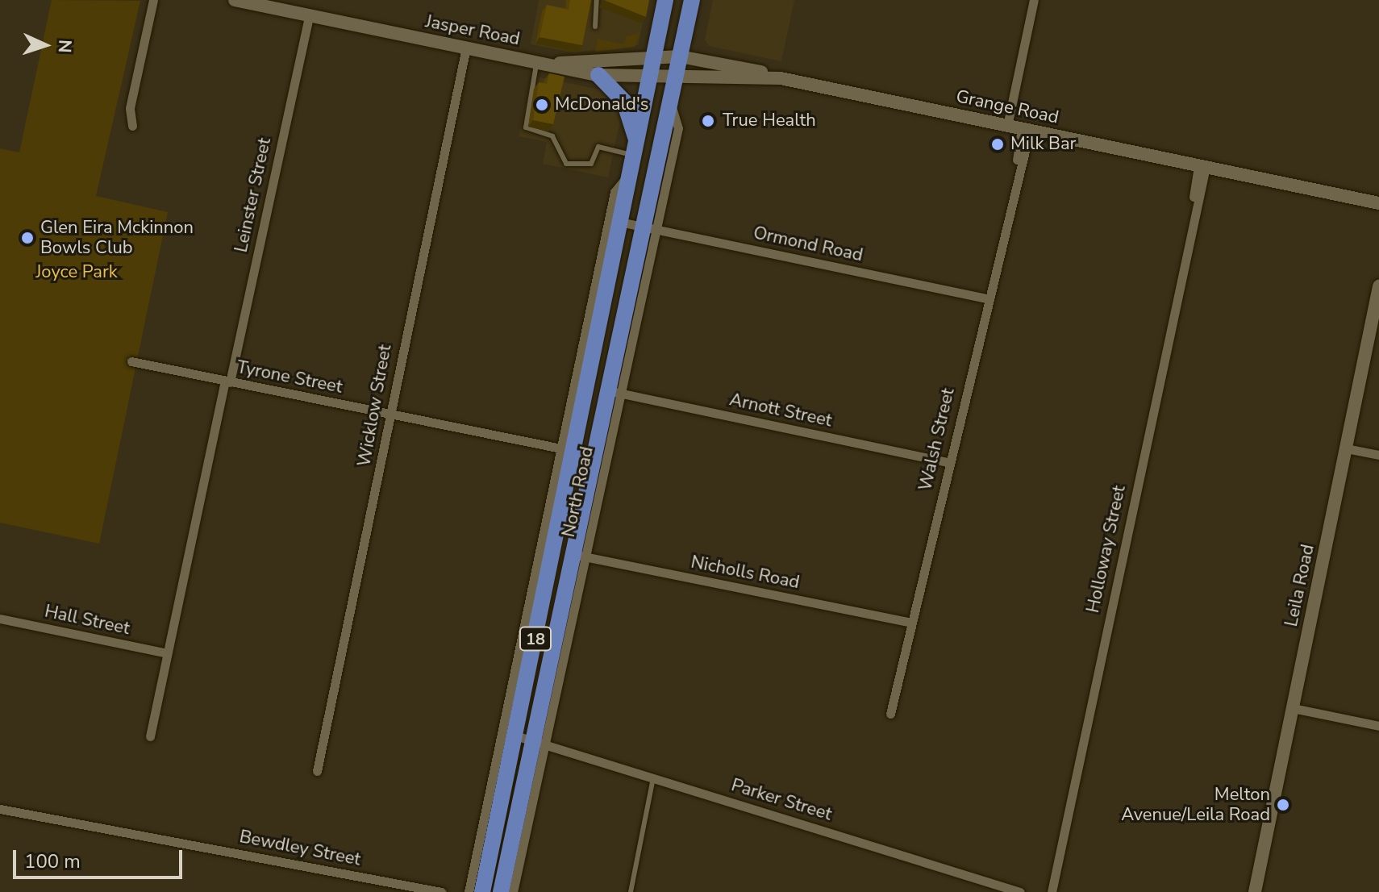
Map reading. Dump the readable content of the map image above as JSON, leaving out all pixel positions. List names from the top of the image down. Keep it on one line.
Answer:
{"streets":{"highway":["North Road","18"],"main road":["Jasper Road","Grange Road","Leila Road"],"street":["Leinster Street","Ormond Road","Tyrone Street","Wicklow Street","Arnott Street","Walsh Street","Holloway Street","Nicholls Road","Hall Street","Parker Street","Bewdley Street"]},"crossings":[["Jasper Road","Grange Road"],["Jasper Road","Leinster Street"],["Jasper Road","Wicklow Street"],["Jasper Road","North Road"],["Grange Road","Walsh Street"],["Grange Road","North Road"],["Grange Road","Holloway Street"],["Leinster Street","Tyrone Street"],["Leinster Street","Hall Street"],["Ormond Road","Walsh Street"],["Ormond Road","North Road"],["Tyrone Street","Wicklow Street"],["Tyrone Street","North Road"],["Arnott Street","Walsh Street"],["Arnott Street","North Road"],["Walsh Street","Nicholls Road"],["North Road","Nicholls Road"],["North Road","Parker Street"]],"parks":["Joyce Park"],"places":["McDonald's","True Health","Milk Bar","Glen Eira Mckinnon Bowls Club","Melton Avenue/Leila Road"],"scale_bar":"100 m","north":"right"}
